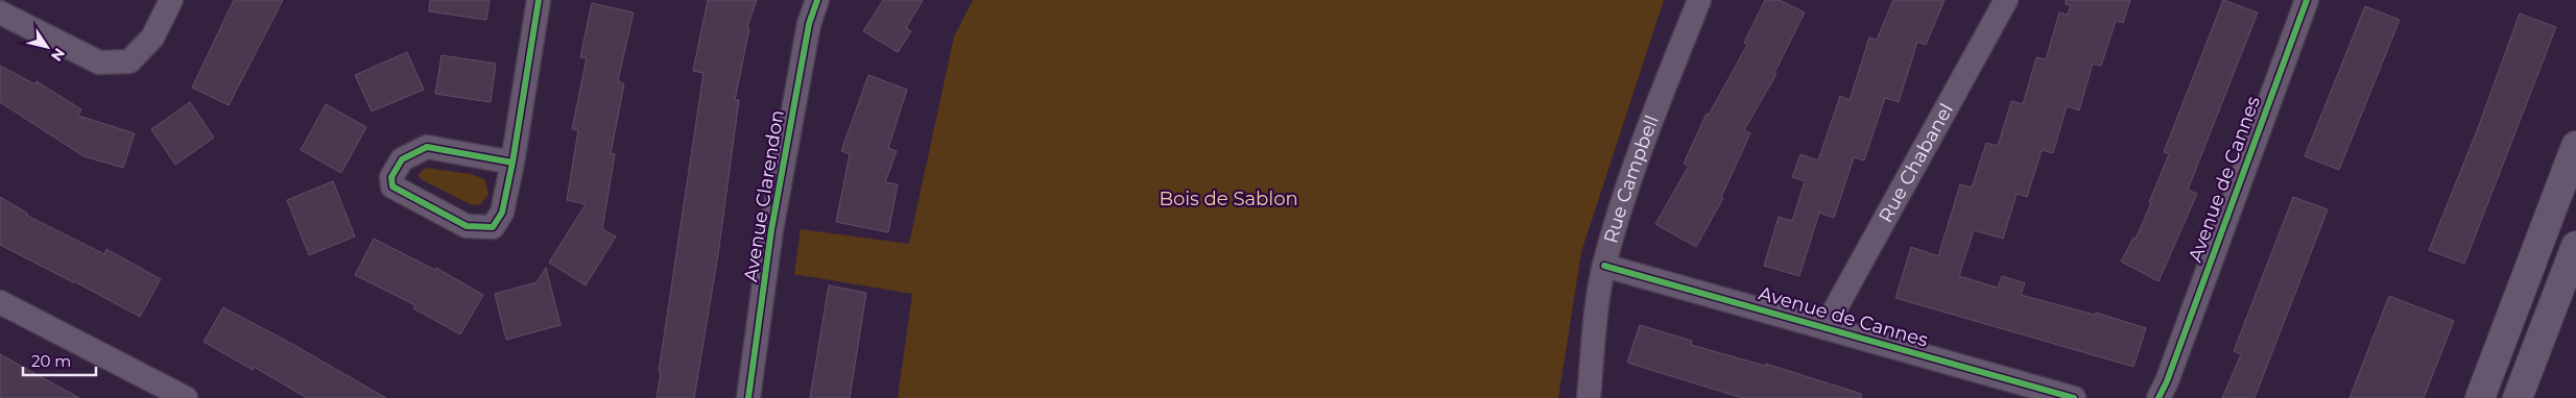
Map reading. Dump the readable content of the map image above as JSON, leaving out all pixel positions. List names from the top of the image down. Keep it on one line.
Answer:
{"streets":{"street":["Rue Chabanel","Avenue de Cannes","Rue Campbell","Avenue Clarendon"]},"crossings":[["Rue Chabanel","Avenue de Cannes"],["Avenue de Cannes","Rue Campbell"]],"parks":["Bois de Sablon"],"scale_bar":"20 m","north":"bottom right"}
